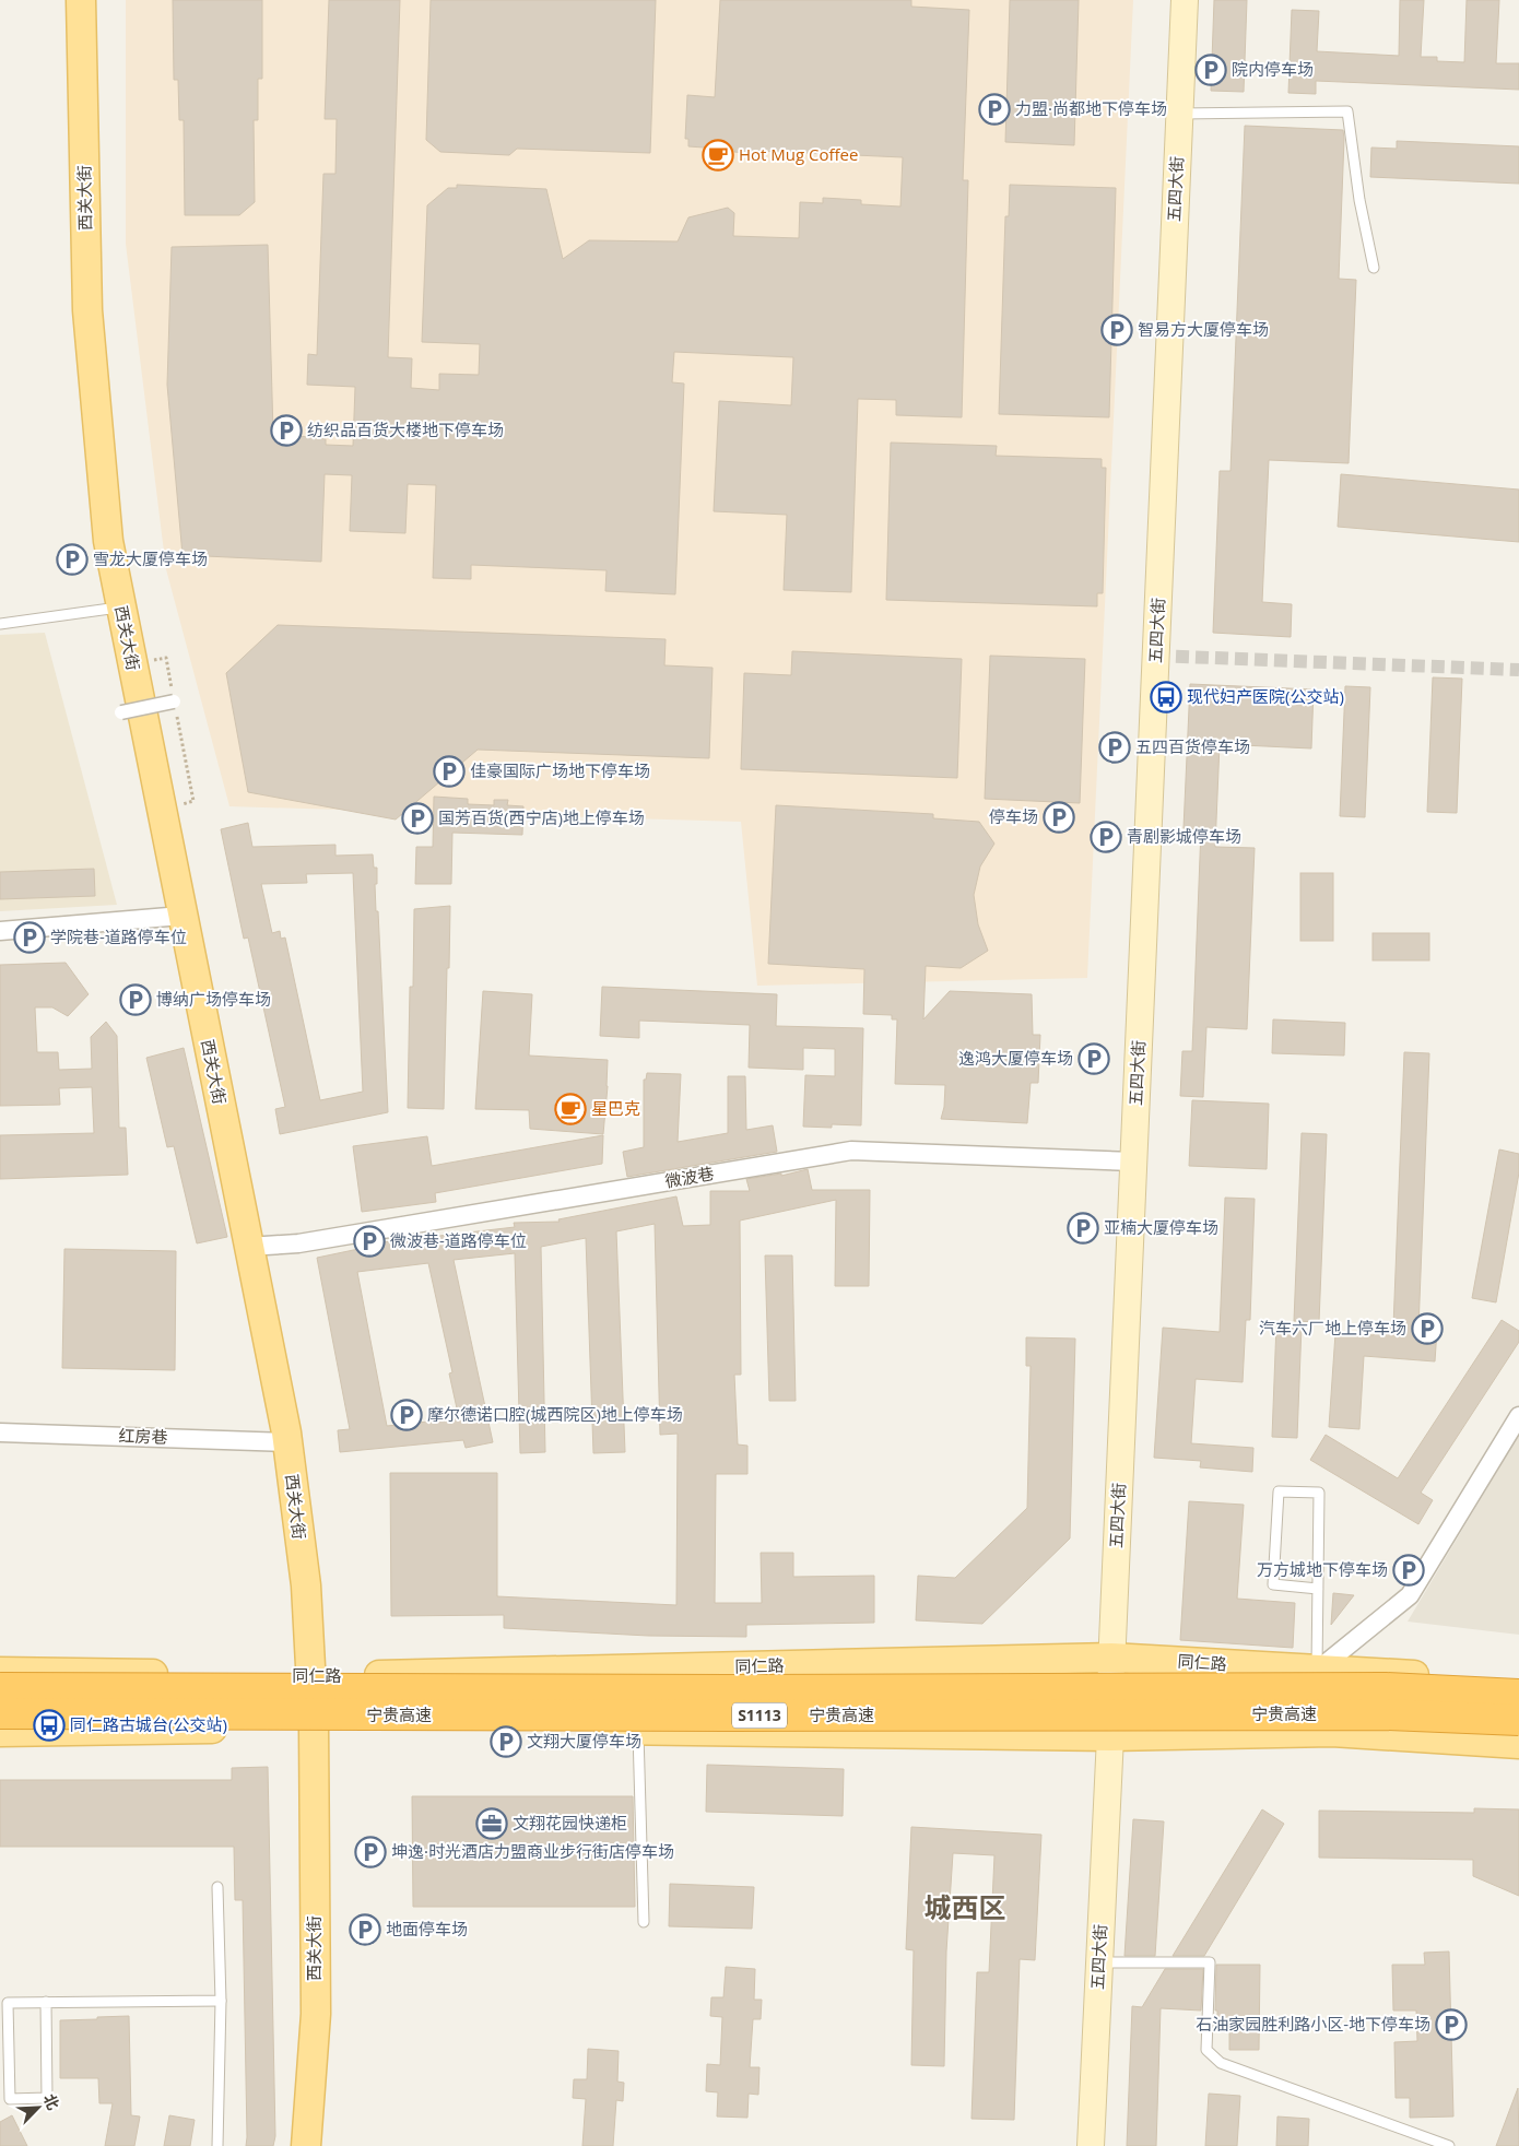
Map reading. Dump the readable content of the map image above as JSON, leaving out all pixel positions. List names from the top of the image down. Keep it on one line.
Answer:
{"streets":{"highway":["宁贵高速","S1113"],"main road":["五四大街","西关大街","同仁路"],"street":["微波巷","红房巷"]},"crossings":[["五四大街","微波巷"],["五四大街","同仁路"],["西关大街","微波巷"],["西关大街","红房巷"],["西关大街","同仁路"]],"districts":["城西区"],"places":{"parking":["院内停车场","力盟·尚都地下停车场","智易方大厦停车场","纺织品百货大楼地下停车场","雪龙大厦停车场","五四百货停车场","佳豪国际广场地下停车场","停车场","国芳百货(西宁店)地上停车场","青剧影城停车场","学院巷-道路停车位","博纳广场停车场","逸鸿大厦停车场","亚楠大厦停车场","微波巷-道路停车位","汽车六厂地上停车场","摩尔德诺口腔(城西院区)地上停车场","万方城地下停车场","文翔大厦停车场","坤逸·时光酒店力盟商业步行街店停车场","地面停车场","石油家园胜利路小区-地下停车场"],"cafe":["Hot Mug Coffee","星巴克"],"bus stop":["现代妇产医院(公交站)","同仁路古城台(公交站)"],"office":["文翔花园快递柜"]},"north":"top right"}
